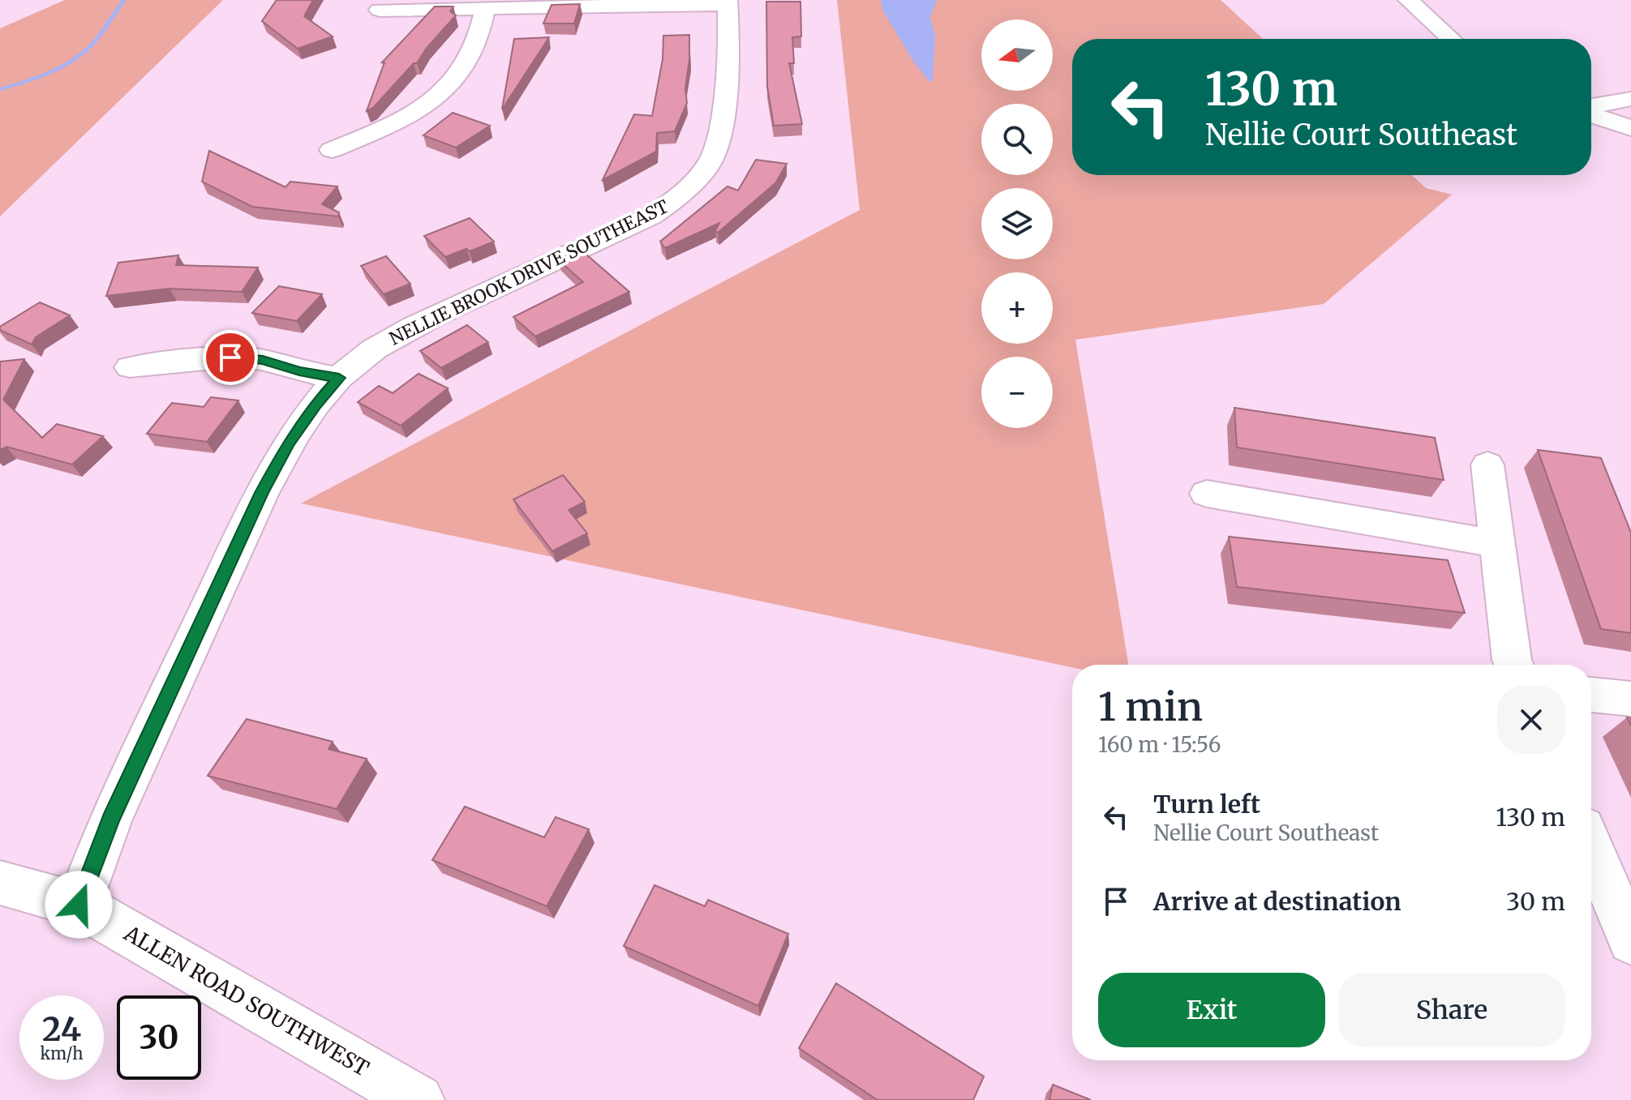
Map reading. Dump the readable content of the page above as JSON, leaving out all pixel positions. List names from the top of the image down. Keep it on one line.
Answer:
{"streets":{"street":["NELLIE BROOK DRIVE SOUTHEAST","ALLEN ROAD SOUTHWEST"]},"crossings":[["NELLIE BROOK DRIVE SOUTHEAST","ALLEN ROAD SOUTHWEST"]],"north":"left","page":{"map_buttons":["+","−"],"turn":["130 m","Nellie Court Southeast"],"heading":["1 min","160 m · 15:56"],"list":[{"name":"Turn left","note":"Nellie Court Southeast","value":"130 m"},{"name":"Arrive at destination","value":"30 m"}],"buttons":["Exit","Share"],"speed":"24 km/h","limit":"30"}}
